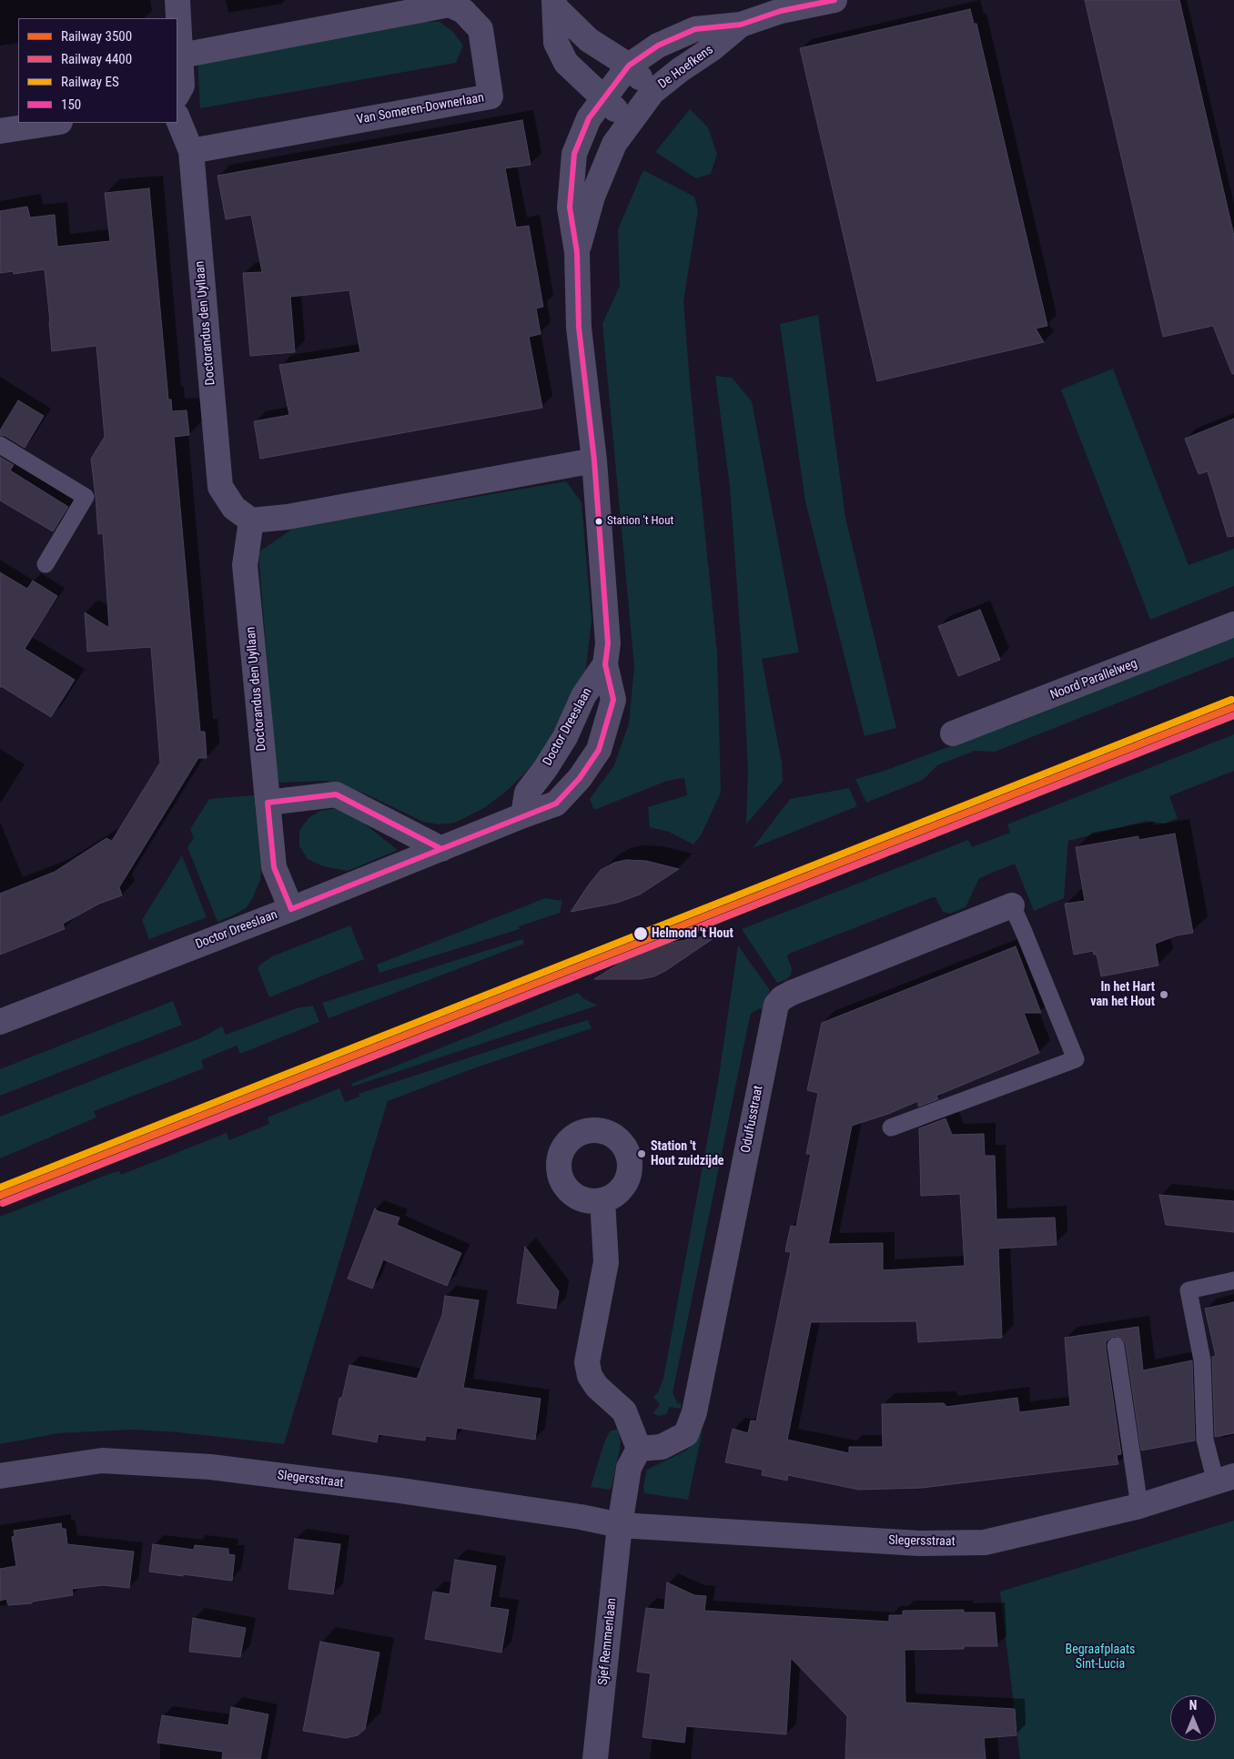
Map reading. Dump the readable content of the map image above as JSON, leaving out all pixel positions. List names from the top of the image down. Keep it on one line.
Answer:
{"streets":{"street":["De Hoefkens","Van Someren-Downerlaan","Doctorandus den Uyllaan","Noord Parallelweg","Doctor Dreeslaan","Odulfusstraat","Slegersstraat","Sjef Remmenlaan"]},"crossings":[["De Hoefkens","Doctor Dreeslaan"],["Van Someren-Downerlaan","Doctorandus den Uyllaan"],["Doctorandus den Uyllaan","Doctor Dreeslaan"],["Slegersstraat","Sjef Remmenlaan"]],"parks":["Begraafplaats Sint-Lucia"],"places":["Station 't Hout","Helmond 't Hout","In het Hart van het Hout","Station 't Hout zuidzijde"],"lines":["transit line 150","rail line ES","rail line 3500","rail line 4400"],"legend":["Railway 3500","Railway 4400","Railway ES","150"],"north":"top"}
